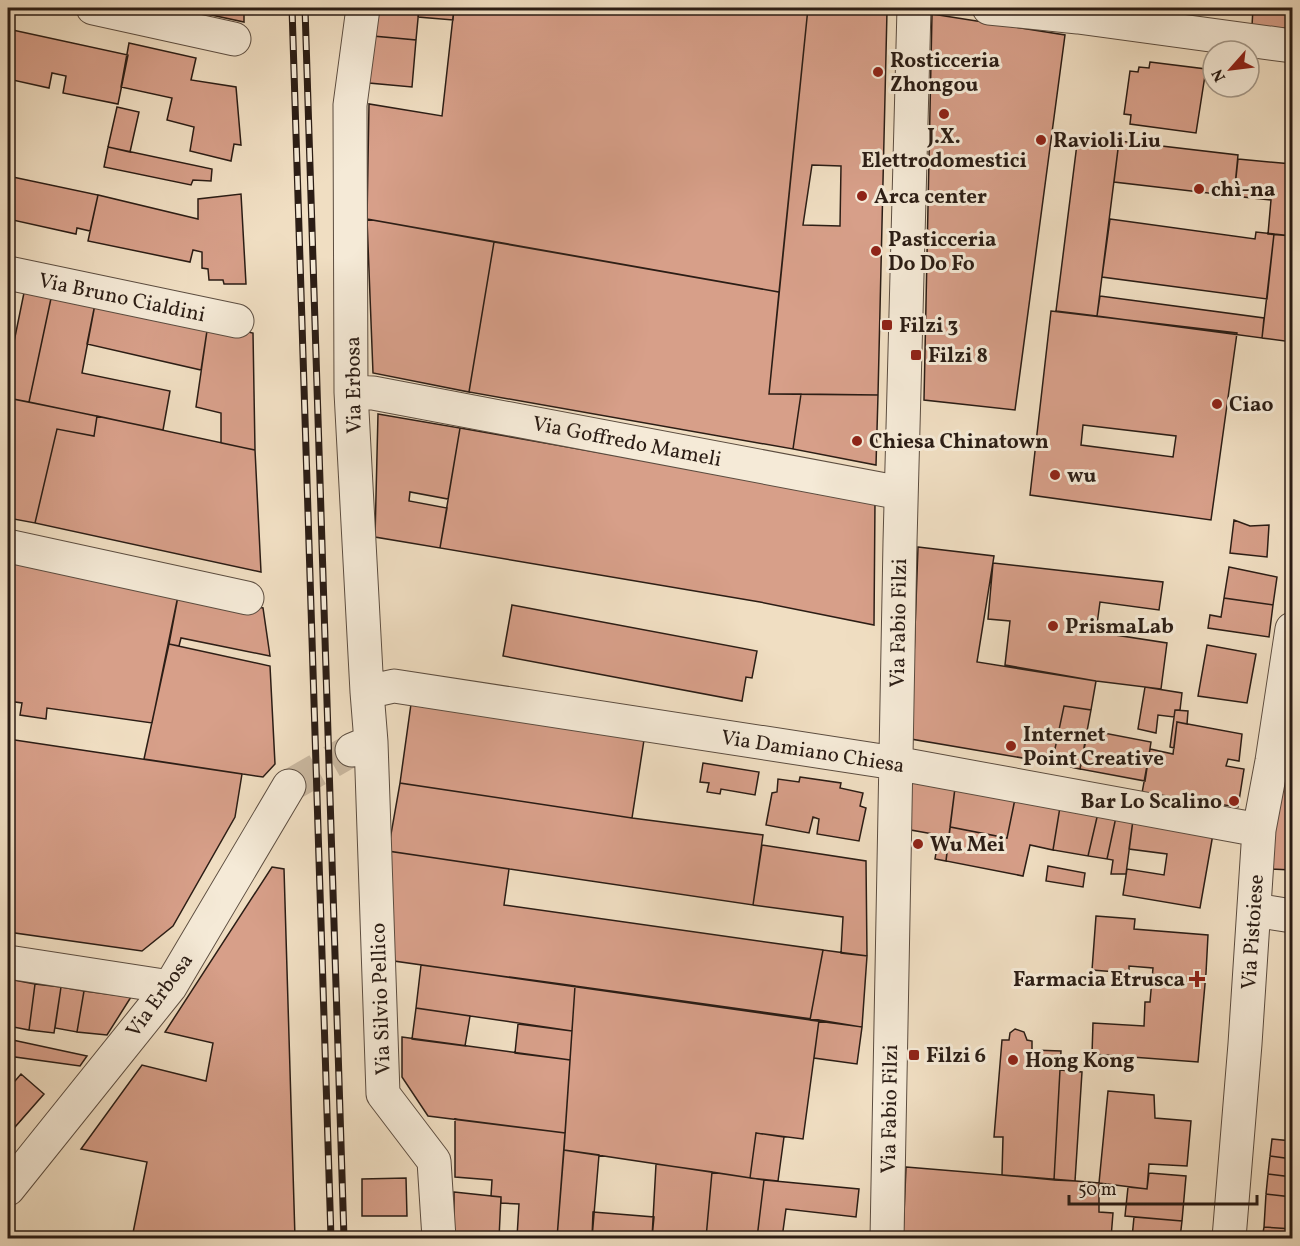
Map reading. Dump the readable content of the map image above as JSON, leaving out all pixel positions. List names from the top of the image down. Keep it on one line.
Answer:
{"streets":{"street":["Via Bruno Cialdini","Via Erbosa","Via Goffredo Mameli","Via Fabio Filzi","Via Damiano Chiesa","Via Pistoiese","Via Silvio Pellico"]},"crossings":[["Via Erbosa","Via Goffredo Mameli"],["Via Erbosa","Via Damiano Chiesa"],["Via Erbosa","Via Silvio Pellico"],["Via Goffredo Mameli","Via Fabio Filzi"],["Via Fabio Filzi","Via Damiano Chiesa"],["Via Damiano Chiesa","Via Pistoiese"]],"places":{"other":["Rosticceria Zhongou","J.X. Elettrodomestici","Ravioli Liu","chì-na","Arca center","Pasticceria Do Do Fo","Ciao","Chiesa Chinatown","wu","PrismaLab","Internet Point Creative","Bar Lo Scalino","Wu Mei","Hong Kong"],"transit":["Filzi 3","Filzi 8","Filzi 6"],"health":["Farmacia Etrusca"]},"scale_bar":"50 m","north":"bottom left"}
